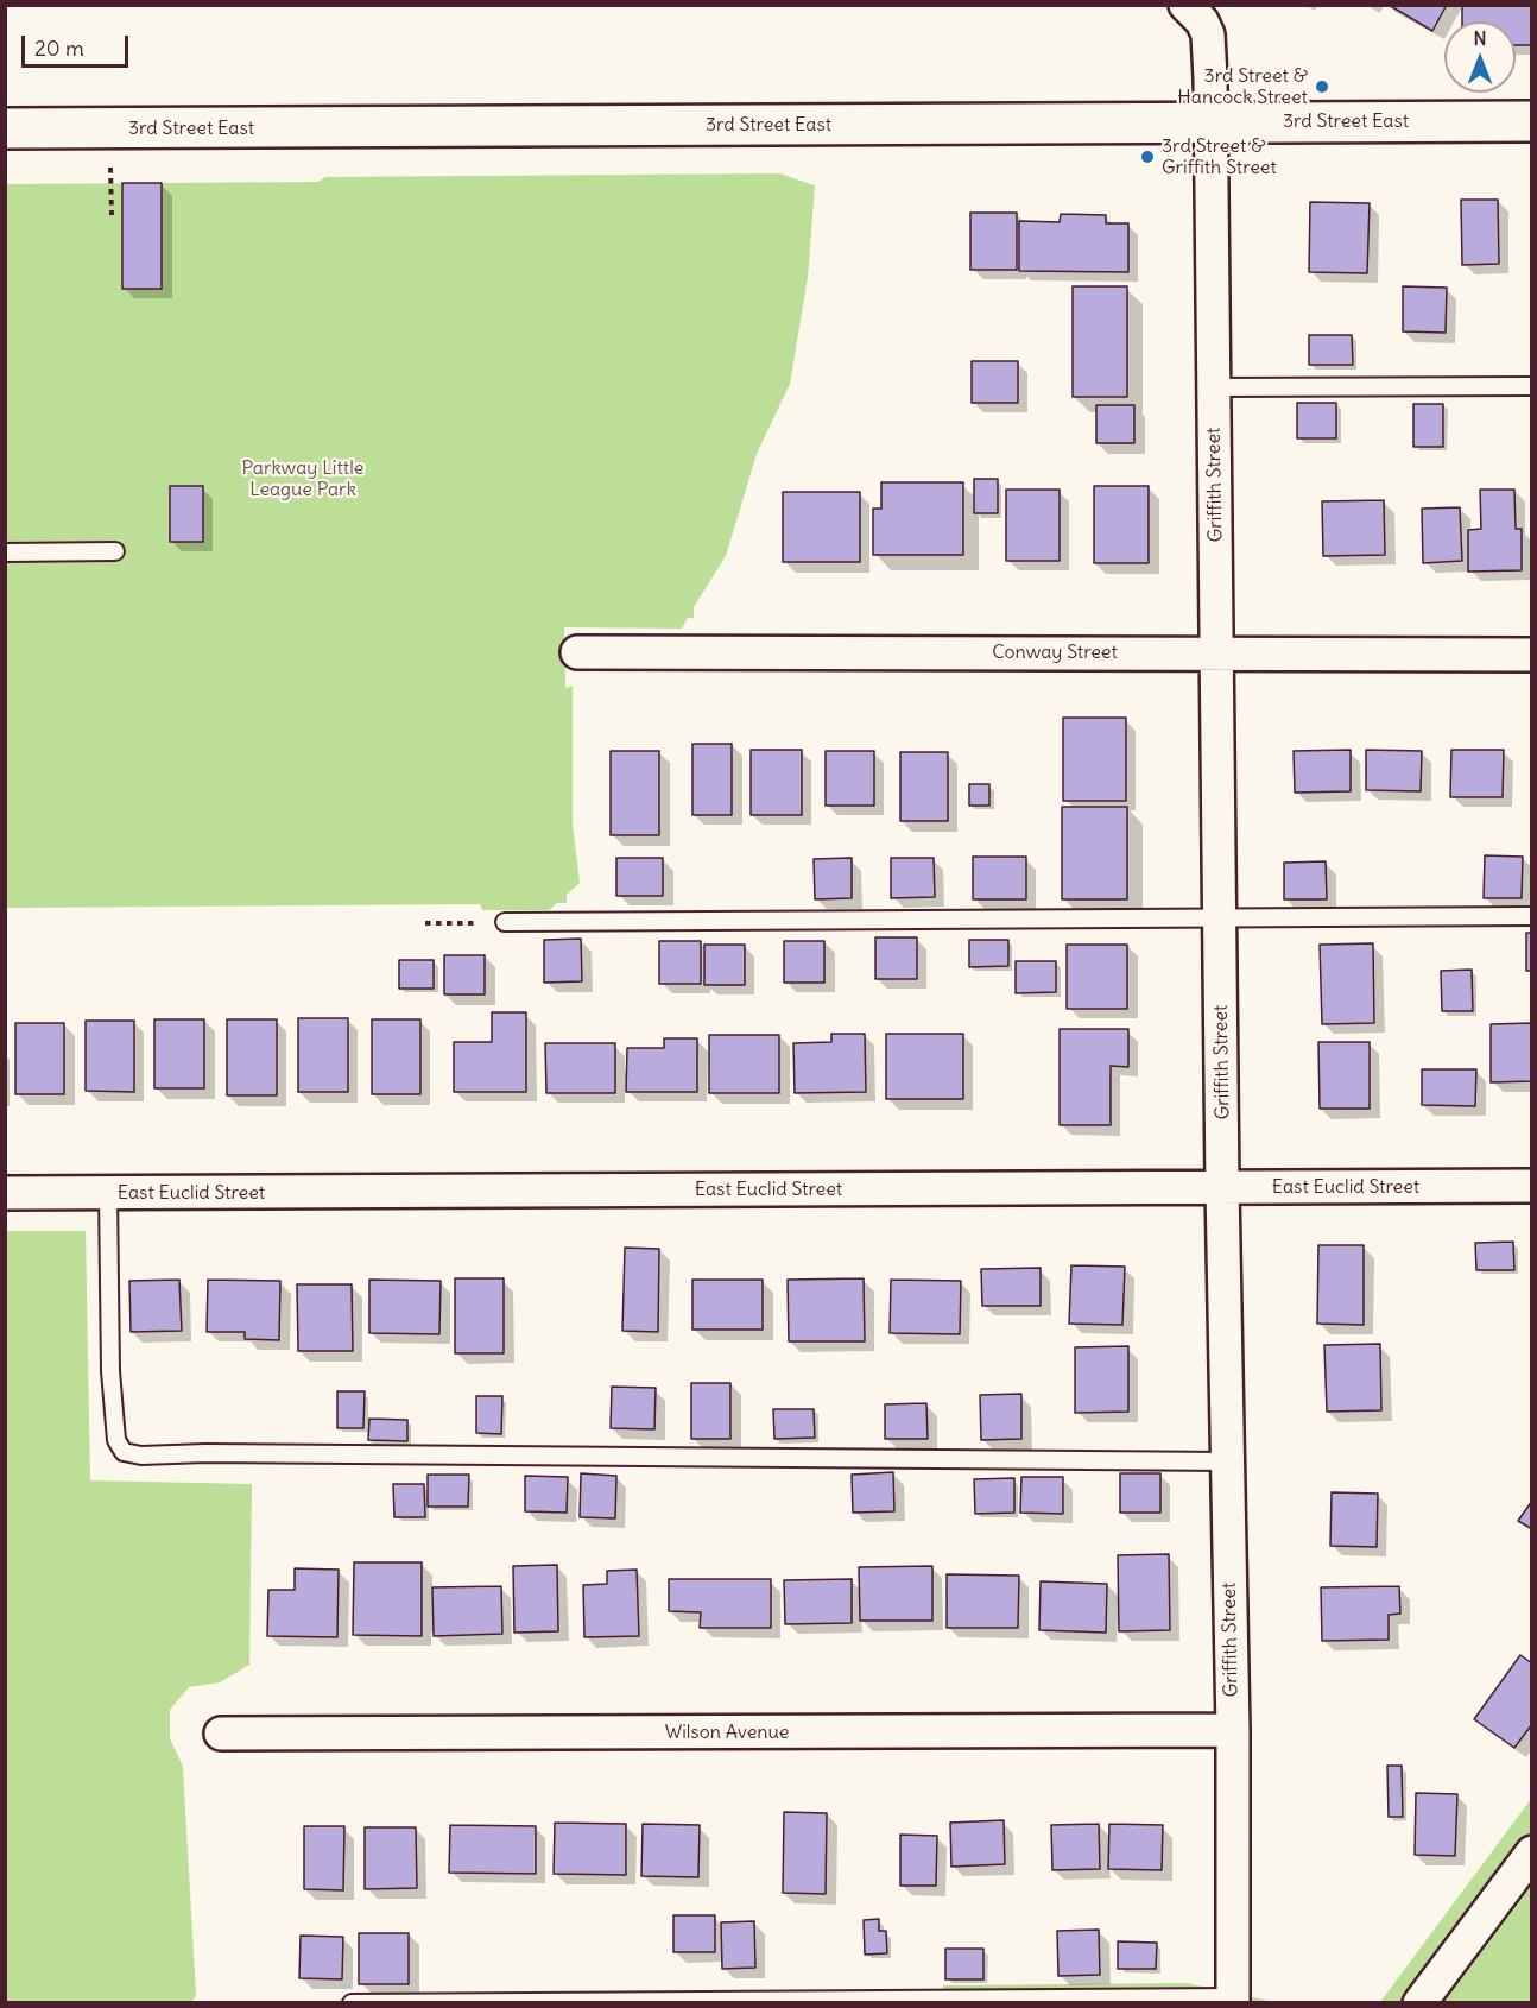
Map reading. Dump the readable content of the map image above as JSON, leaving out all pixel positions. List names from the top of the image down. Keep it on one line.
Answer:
{"streets":{"street":["3rd Street East","Griffith Street","Conway Street","East Euclid Street","Wilson Avenue"]},"crossings":[["3rd Street East","Griffith Street"],["Griffith Street","Conway Street"],["Griffith Street","East Euclid Street"],["Griffith Street","Wilson Avenue"]],"parks":["Parkway Little League Park"],"places":["3rd Street & Hancock Street","3rd Street & Griffith Street"],"scale_bar":"20 m","north":"top"}
